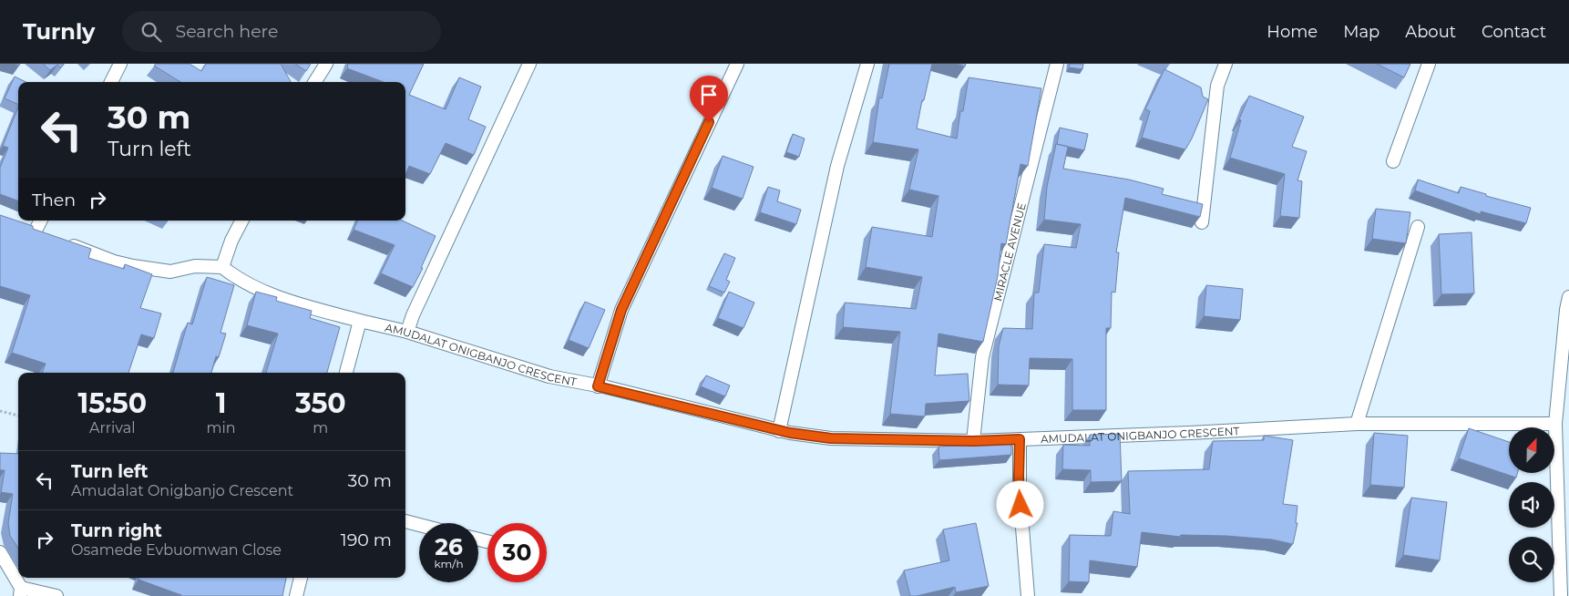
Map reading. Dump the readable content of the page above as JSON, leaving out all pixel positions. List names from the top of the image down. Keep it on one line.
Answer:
{"streets":{"street":["MIRACLE AVENUE","AMUDALAT ONIGBANJO CRESCENT"]},"crossings":[["MIRACLE AVENUE","AMUDALAT ONIGBANJO CRESCENT"]],"north":"top","page":{"header":"Turnly","search":"Search here","nav":["Home","Map","About","Contact"],"turn":["30 m","Turn left"],"then":"Then","eta":["15:50","Arrival","1","min","350","m"],"list":[{"name":"Turn left","note":"Amudalat Onigbanjo Crescent","value":"30 m"},{"name":"Turn right","note":"Osamede Evbuomwan Close","value":"190 m"}],"speed":"26 km/h","limit":"30"}}
